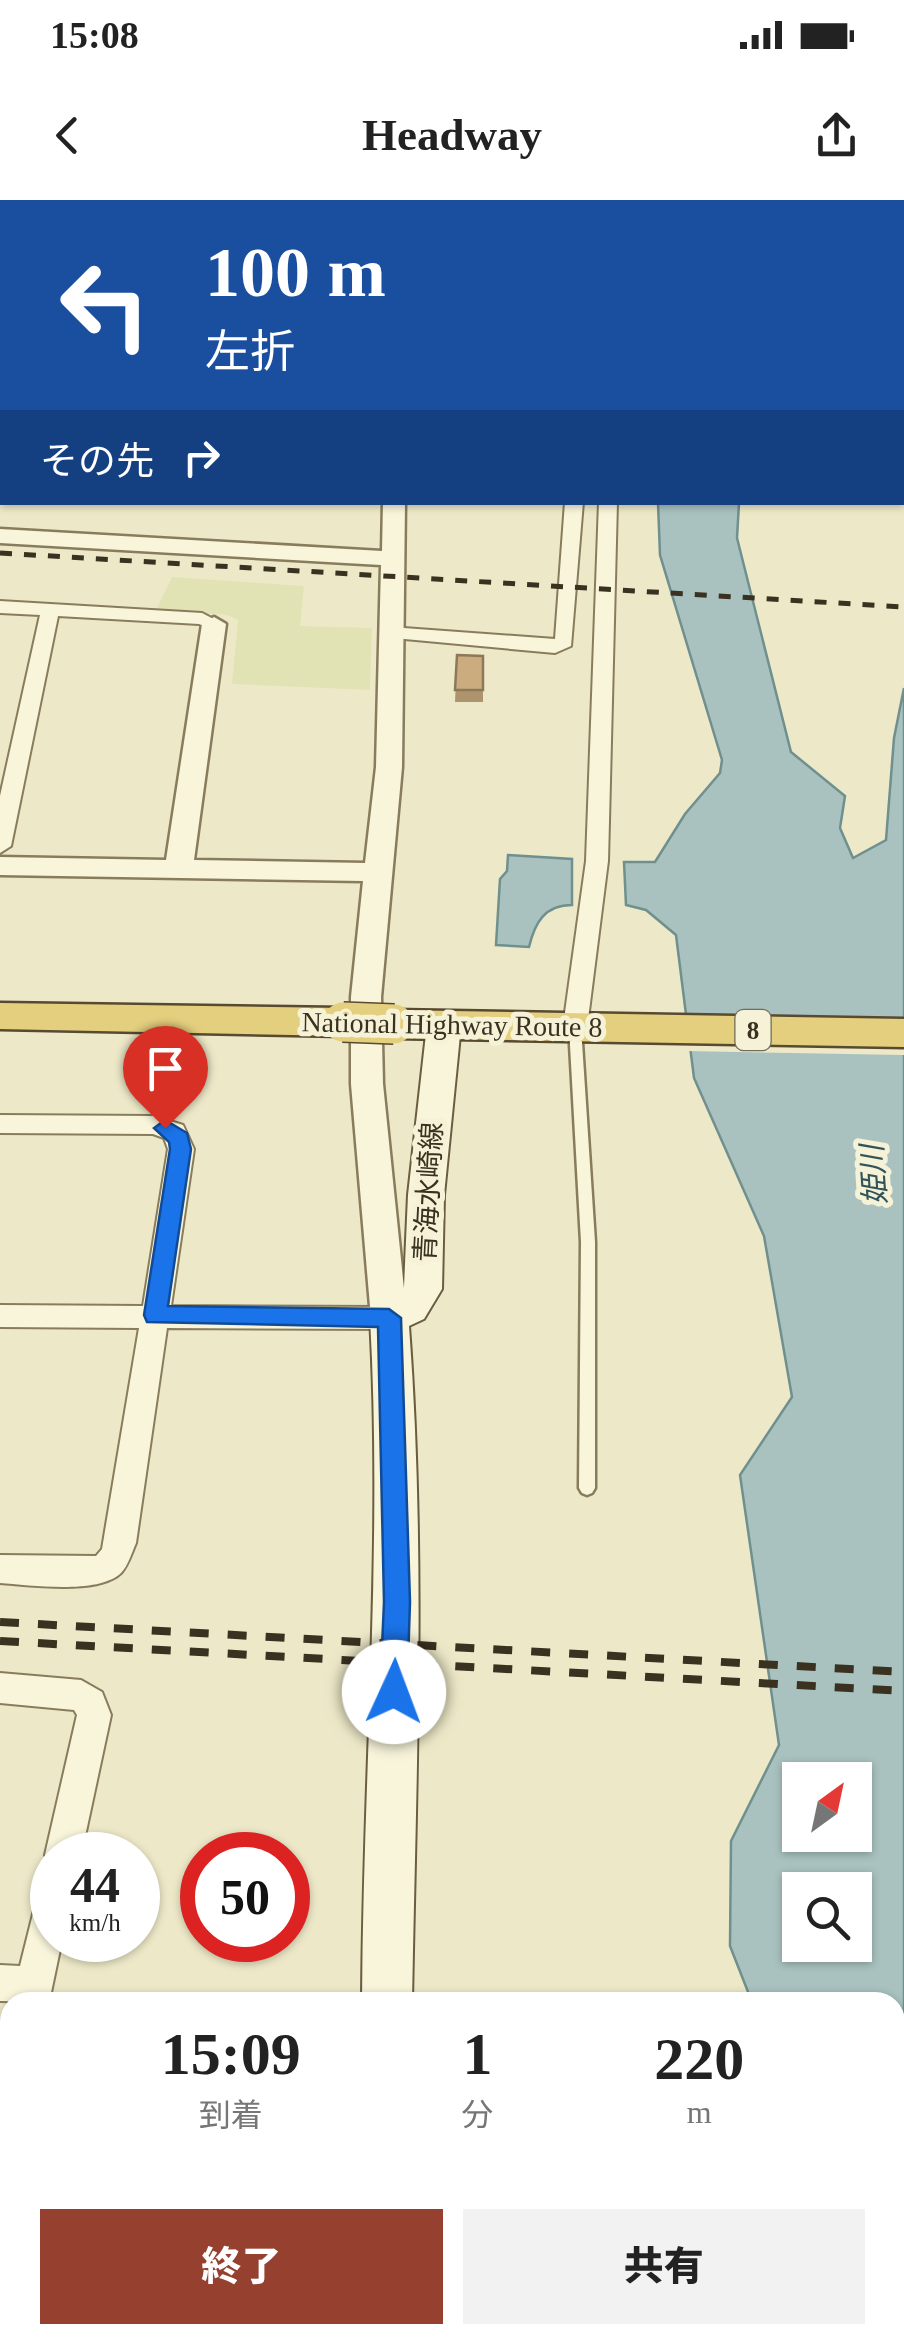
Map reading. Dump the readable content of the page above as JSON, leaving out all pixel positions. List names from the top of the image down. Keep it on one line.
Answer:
{"streets":{"highway":["National Highway Route 8","8"],"main road":["青海水崎線"]},"crossings":[["National Highway Route 8","青海水崎線"]],"water":["姫川"],"north":"top right","page":{"status":"15:08","header":"Headway","turn":["100 m","左折"],"then":"その先","speed":"44 km/h","limit":"50","eta":["15:09","到着","1","分","220","m"],"buttons":["終了","共有"]}}
